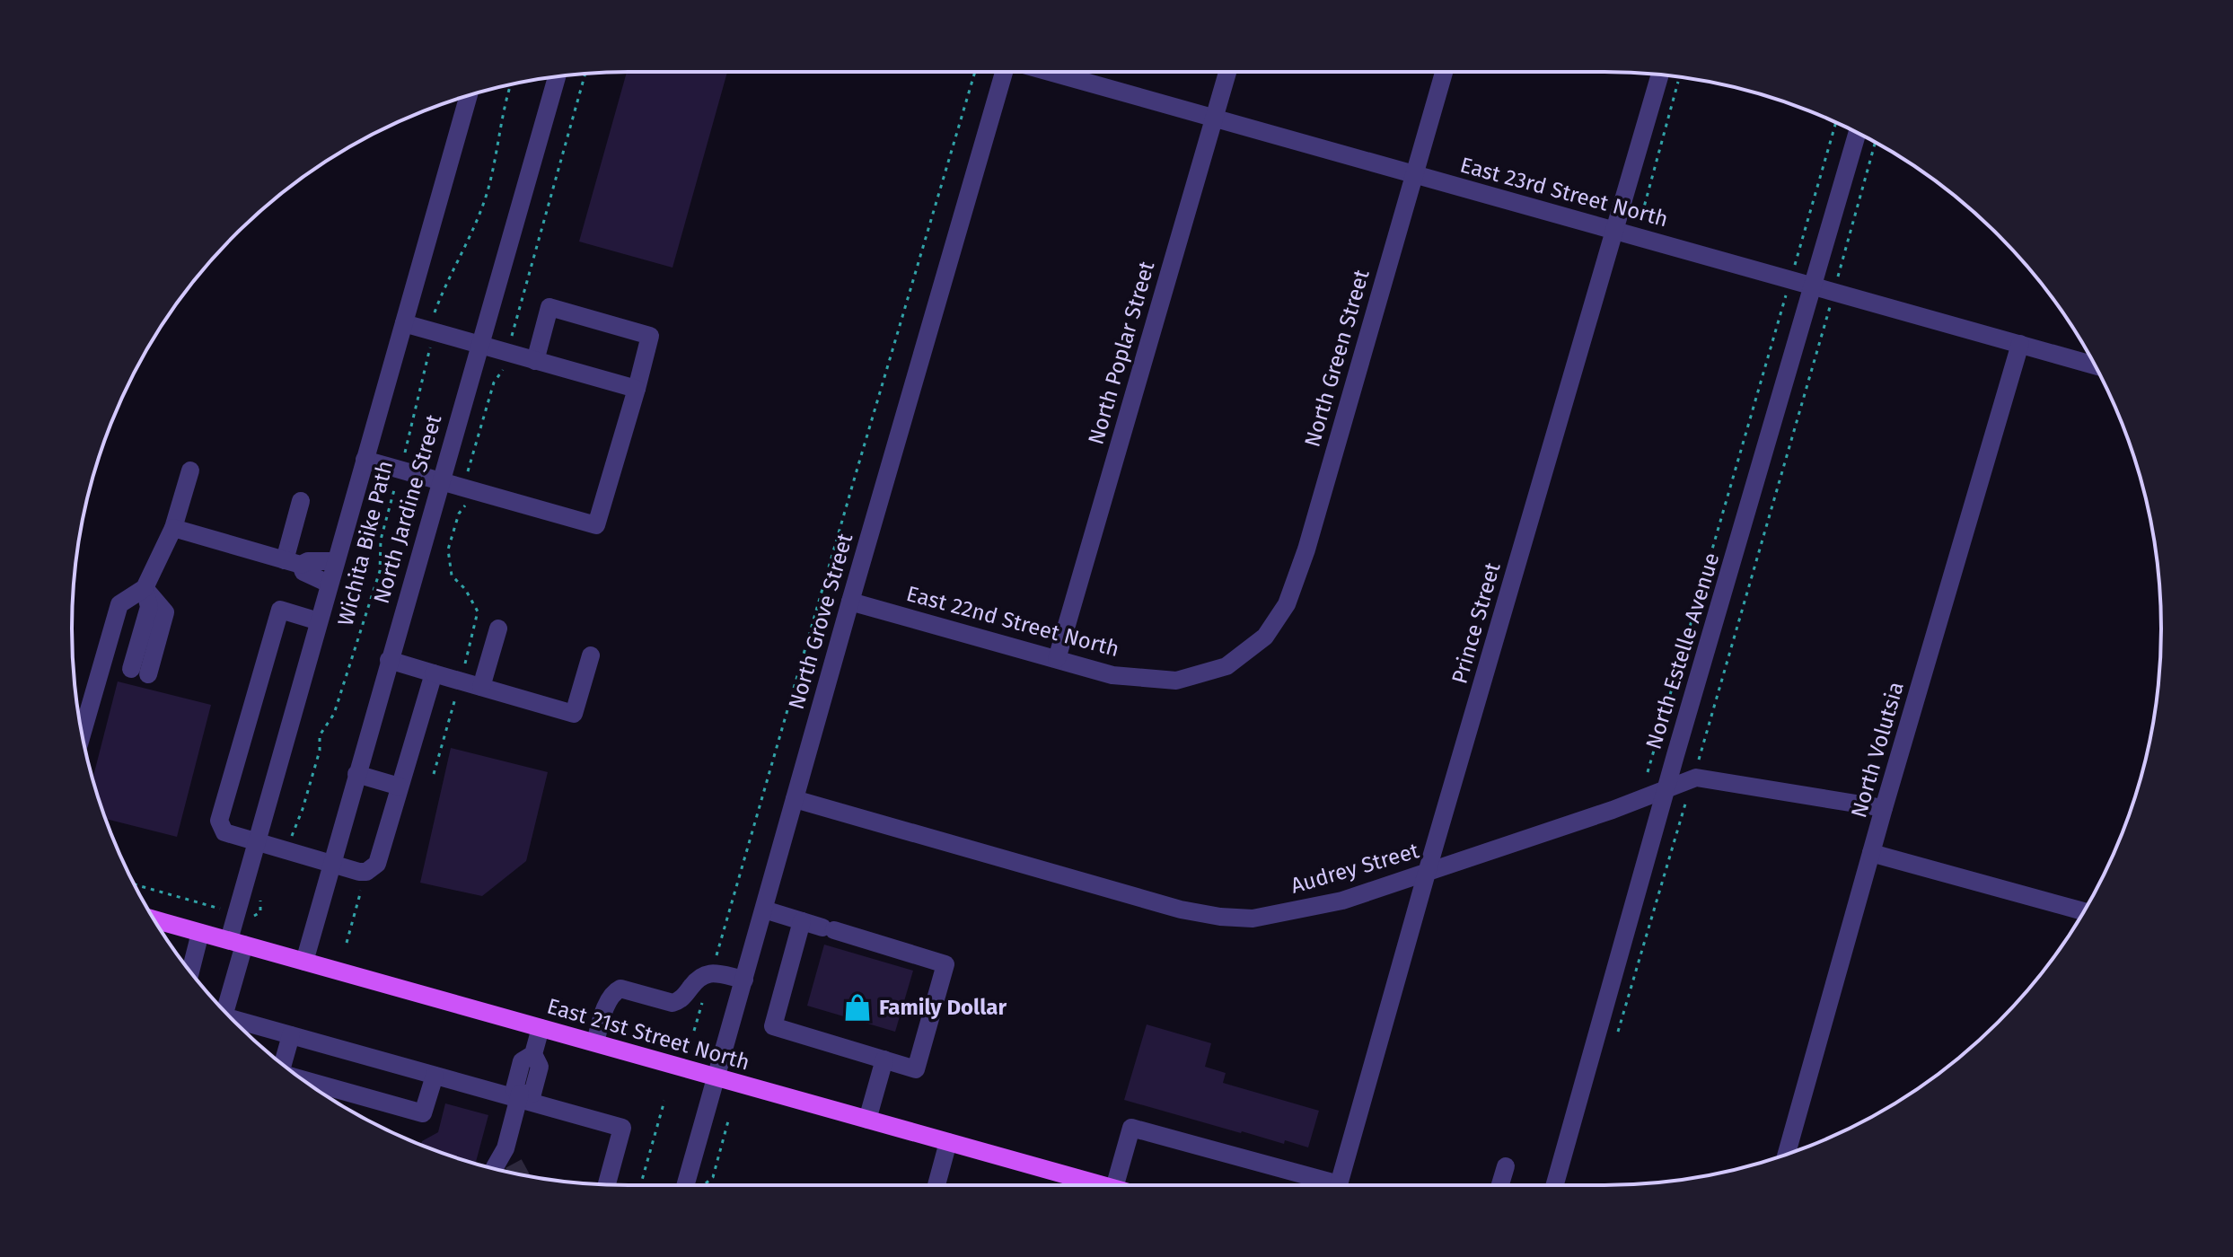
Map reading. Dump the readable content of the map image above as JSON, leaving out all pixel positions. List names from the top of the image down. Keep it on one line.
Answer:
{"streets":{"main road":["East 21st Street North"],"street":["East 23rd Street North","North Poplar Street","North Green Street","North Jardine Street","North Grove Street","East 22nd Street North","Prince Street","North Estelle Avenue","North Volutsia","Audrey Street"],"path":["Wichita Bike Path"]},"crossings":[["East 23rd Street North","North Poplar Street"],["East 23rd Street North","North Green Street"],["East 23rd Street North","Prince Street"],["East 23rd Street North","North Estelle Avenue"],["East 23rd Street North","North Volutsia"],["North Poplar Street","East 22nd Street North"],["North Green Street","East 22nd Street North"],["North Jardine Street","East 21st Street North"],["North Grove Street","East 22nd Street North"],["North Grove Street","Audrey Street"],["North Grove Street","East 21st Street North"],["Prince Street","Audrey Street"],["North Estelle Avenue","Audrey Street"],["North Volutsia","Audrey Street"]],"places":{"shop":["Family Dollar"]}}
